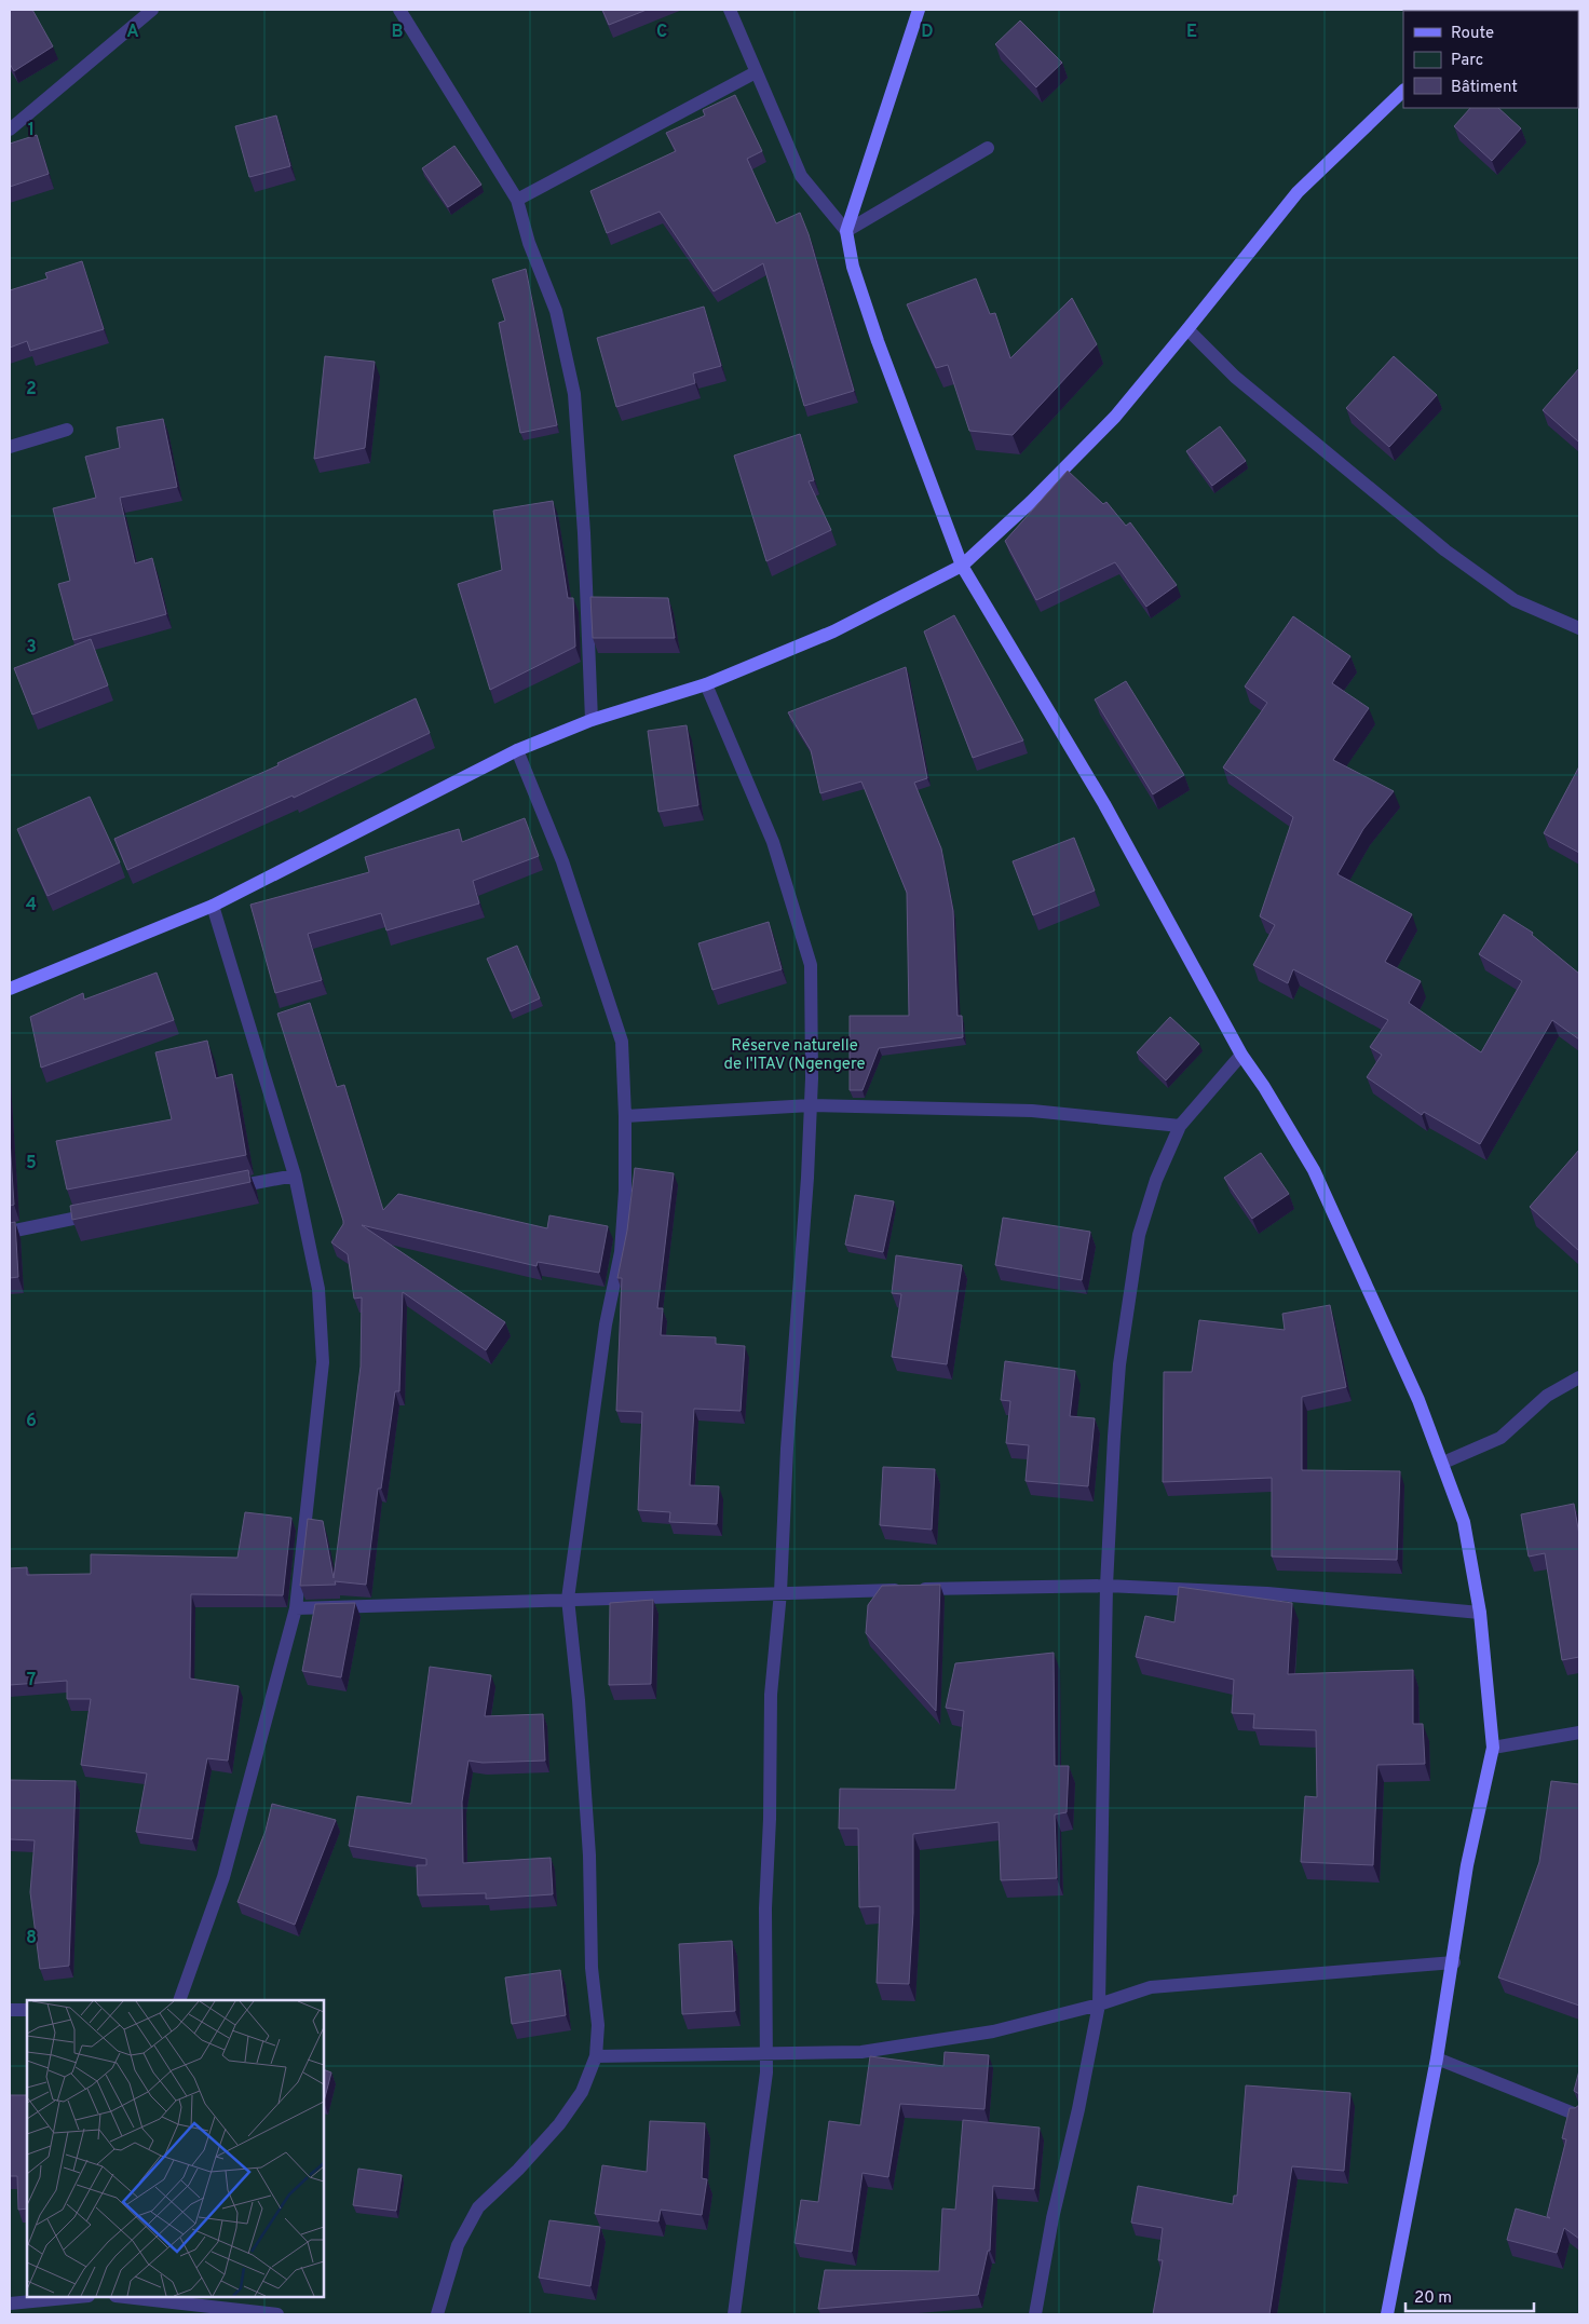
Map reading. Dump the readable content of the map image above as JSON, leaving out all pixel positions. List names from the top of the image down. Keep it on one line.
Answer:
{"parks":["Réserve naturelle de l'ITAV (Ngengere"],"legend":["Route","Parc","Bâtiment"],"scale_bar":"20 m","grid":{"columns":["A","B","C","D","E"],"rows":["1","2","3","4","5","6","7","8"]}}
